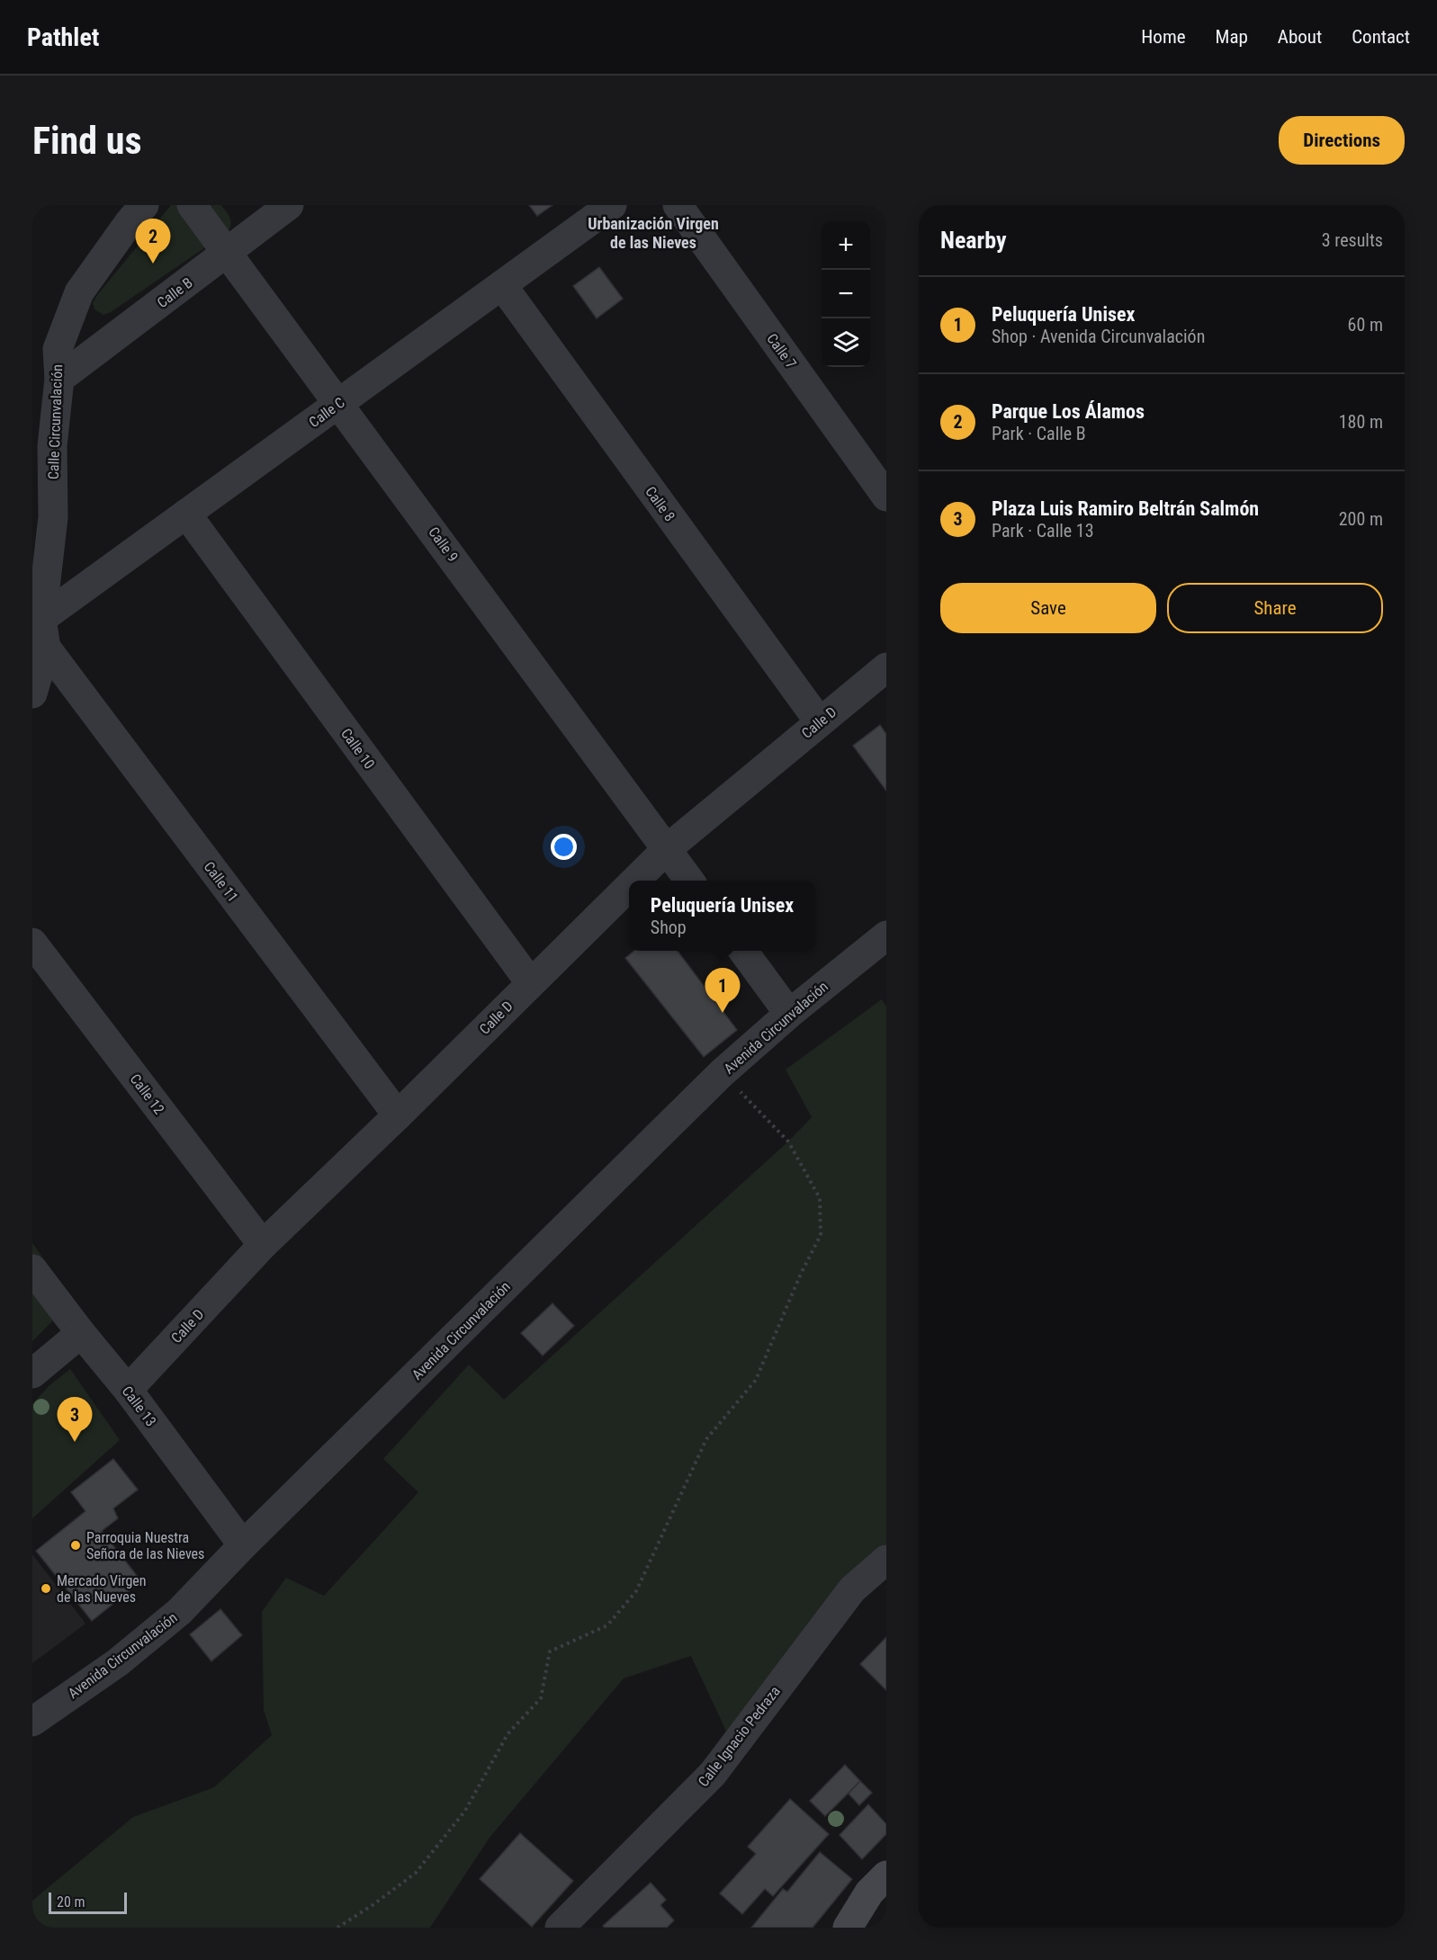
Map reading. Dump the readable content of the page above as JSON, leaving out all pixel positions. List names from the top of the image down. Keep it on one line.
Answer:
{"streets":{"street":["Calle B","Calle 7","Calle C","Calle Circunvalación","Calle 8","Calle 9","Calle D","Calle 10","Calle 11","Avenida Circunvalación","Calle 12","Calle 13","Calle Ignacio Pedraza"]},"crossings":[["Calle B","Calle Circunvalación"],["Calle B","Calle 9"],["Calle C","Calle Circunvalación"],["Calle C","Calle 8"],["Calle C","Calle 9"],["Calle C","Calle 10"],["Calle Circunvalación","Calle 11"],["Calle 8","Calle D"],["Calle 9","Calle D"],["Calle D","Calle 10"],["Calle D","Calle 11"],["Calle D","Calle 12"],["Calle D","Calle 13"],["Avenida Circunvalación","Calle 13"]],"districts":["Urbanización Virgen de las Nieves"],"places":["Parroquia Nuestra Señora de las Nieves","Mercado Virgen de las Nueves"],"scale_bar":"20 m","page":{"header":"Pathlet","nav":["Home","Map","About","Contact"],"buttons":["Directions",["Save","Share"]],"title":"Find us","heading":["Nearby","3 results"],"pins":["2","1","3"],"map_buttons":["+","−"],"list":[{"mark":"1","name":"Peluquería Unisex","note":"Shop · Avenida Circunvalación","value":"60 m"},{"mark":"2","name":"Parque Los Álamos","note":"Park · Calle B","value":"180 m"},{"mark":"3","name":"Plaza Luis Ramiro Beltrán Salmón","note":"Park · Calle 13","value":"200 m"}],"popup":["Peluquería Unisex","Shop"],"scale":"20 m"}}
